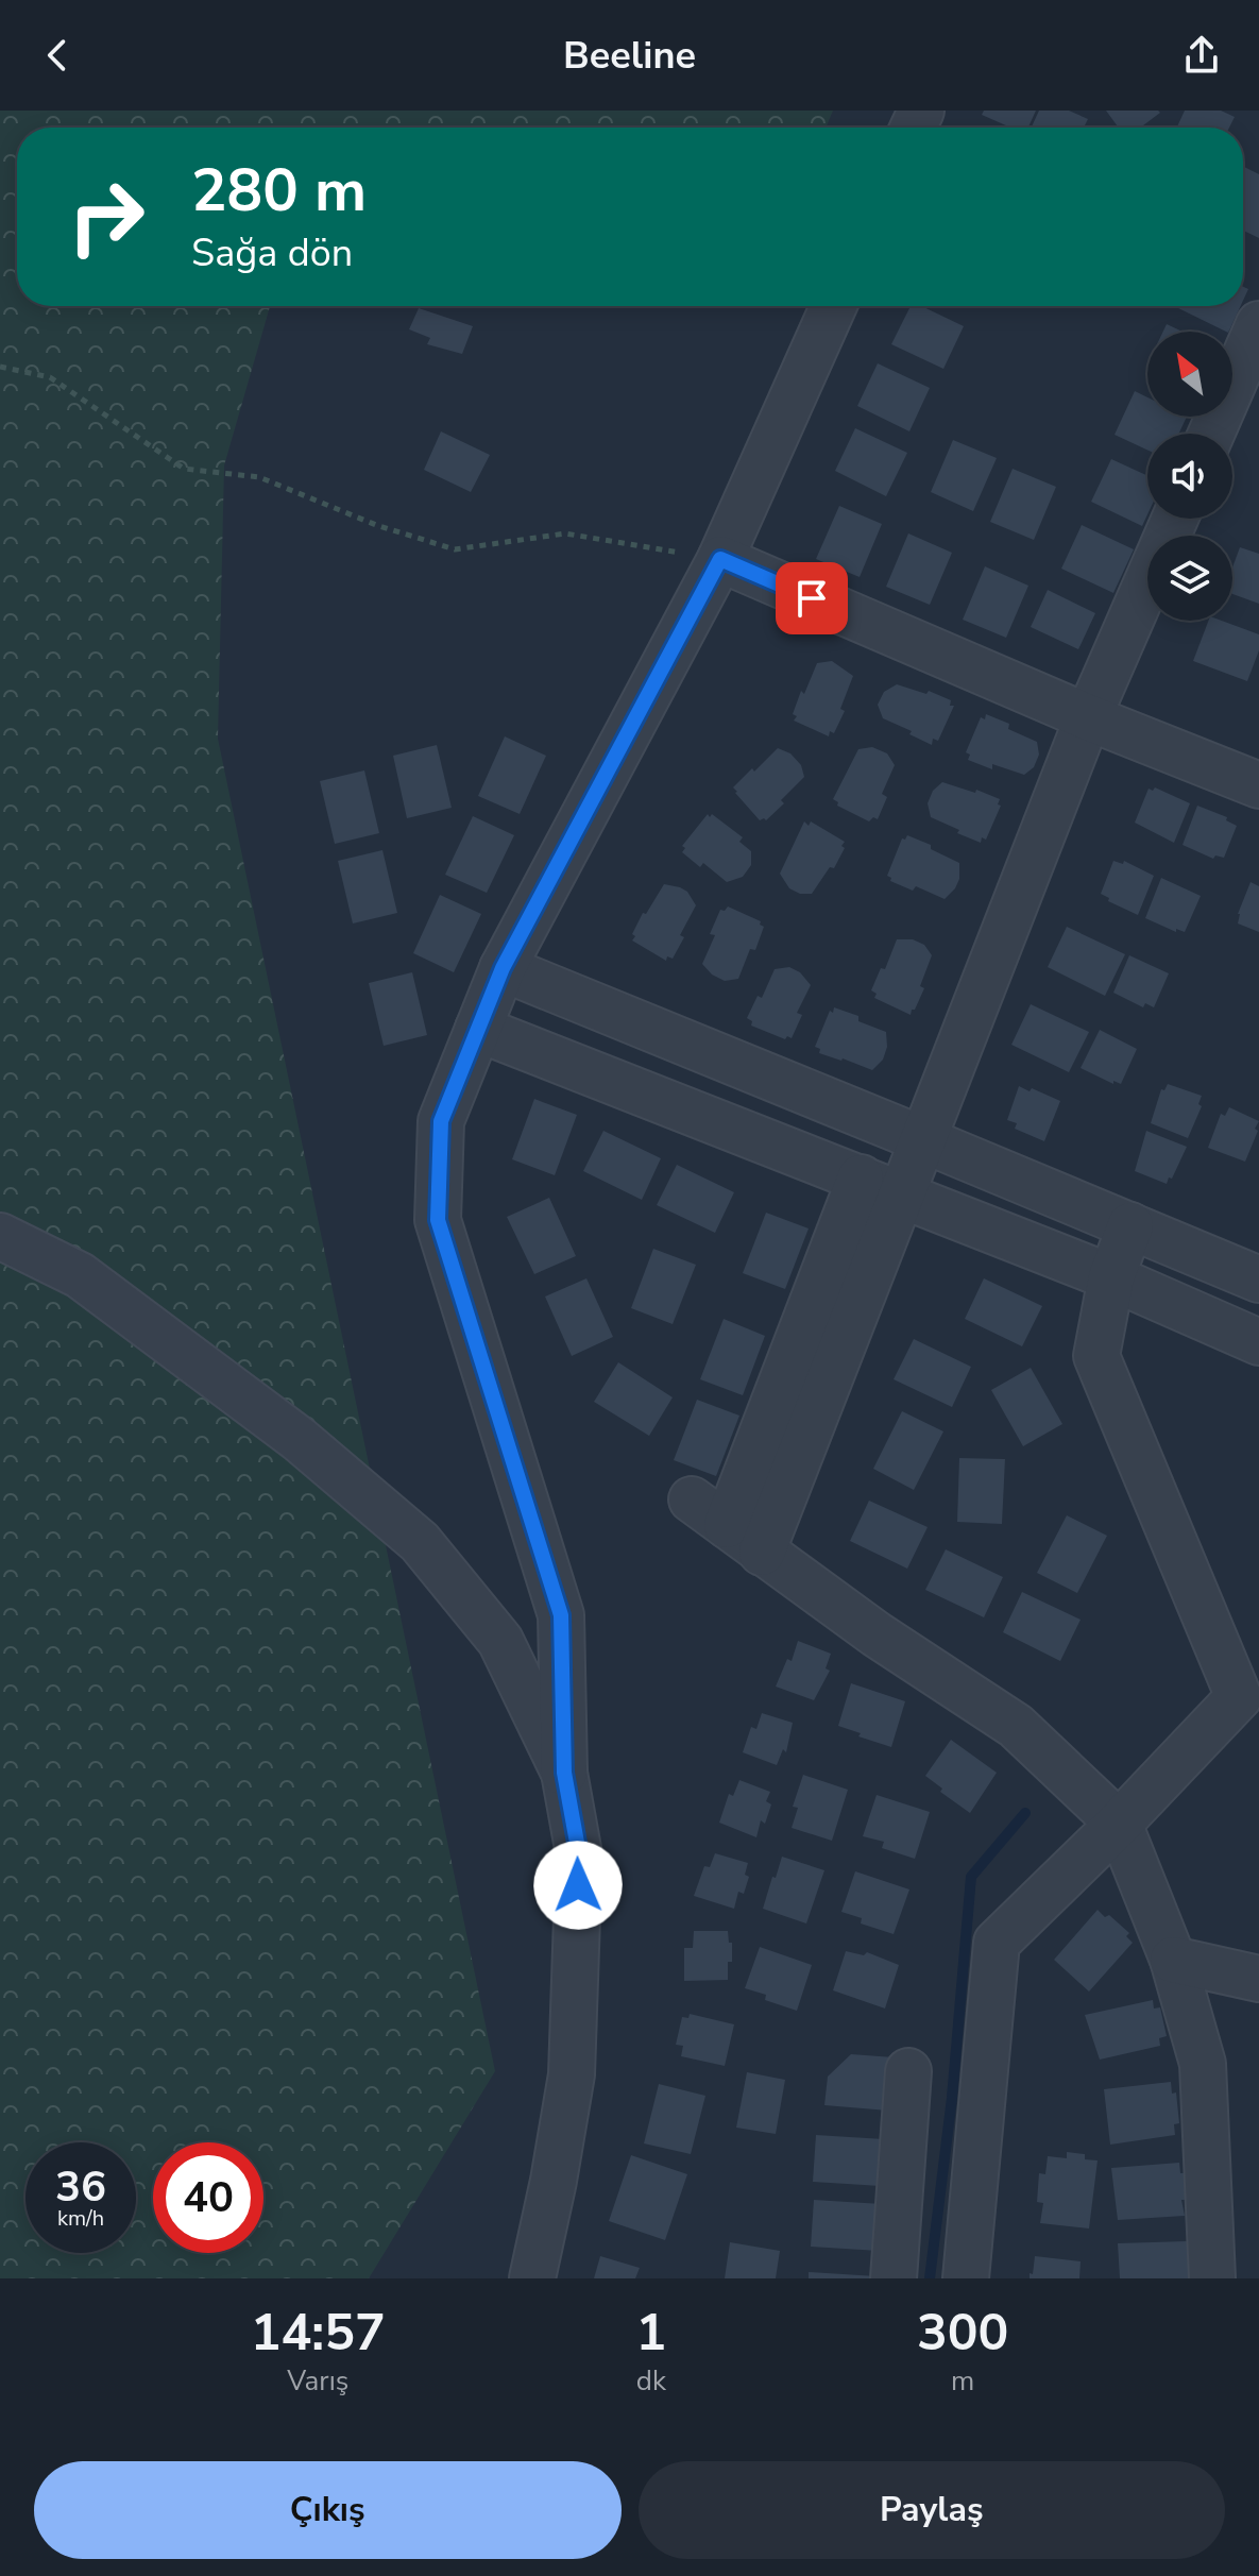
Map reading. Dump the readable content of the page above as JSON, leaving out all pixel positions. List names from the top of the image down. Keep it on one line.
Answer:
{"north":"top left","page":{"header":"Beeline","turn":["280 m","Sağa dön"],"speed":"36 km/h","limit":"40","eta":["14:57","Varış","1","dk","300","m"],"buttons":["Çıkış","Paylaş"]}}
